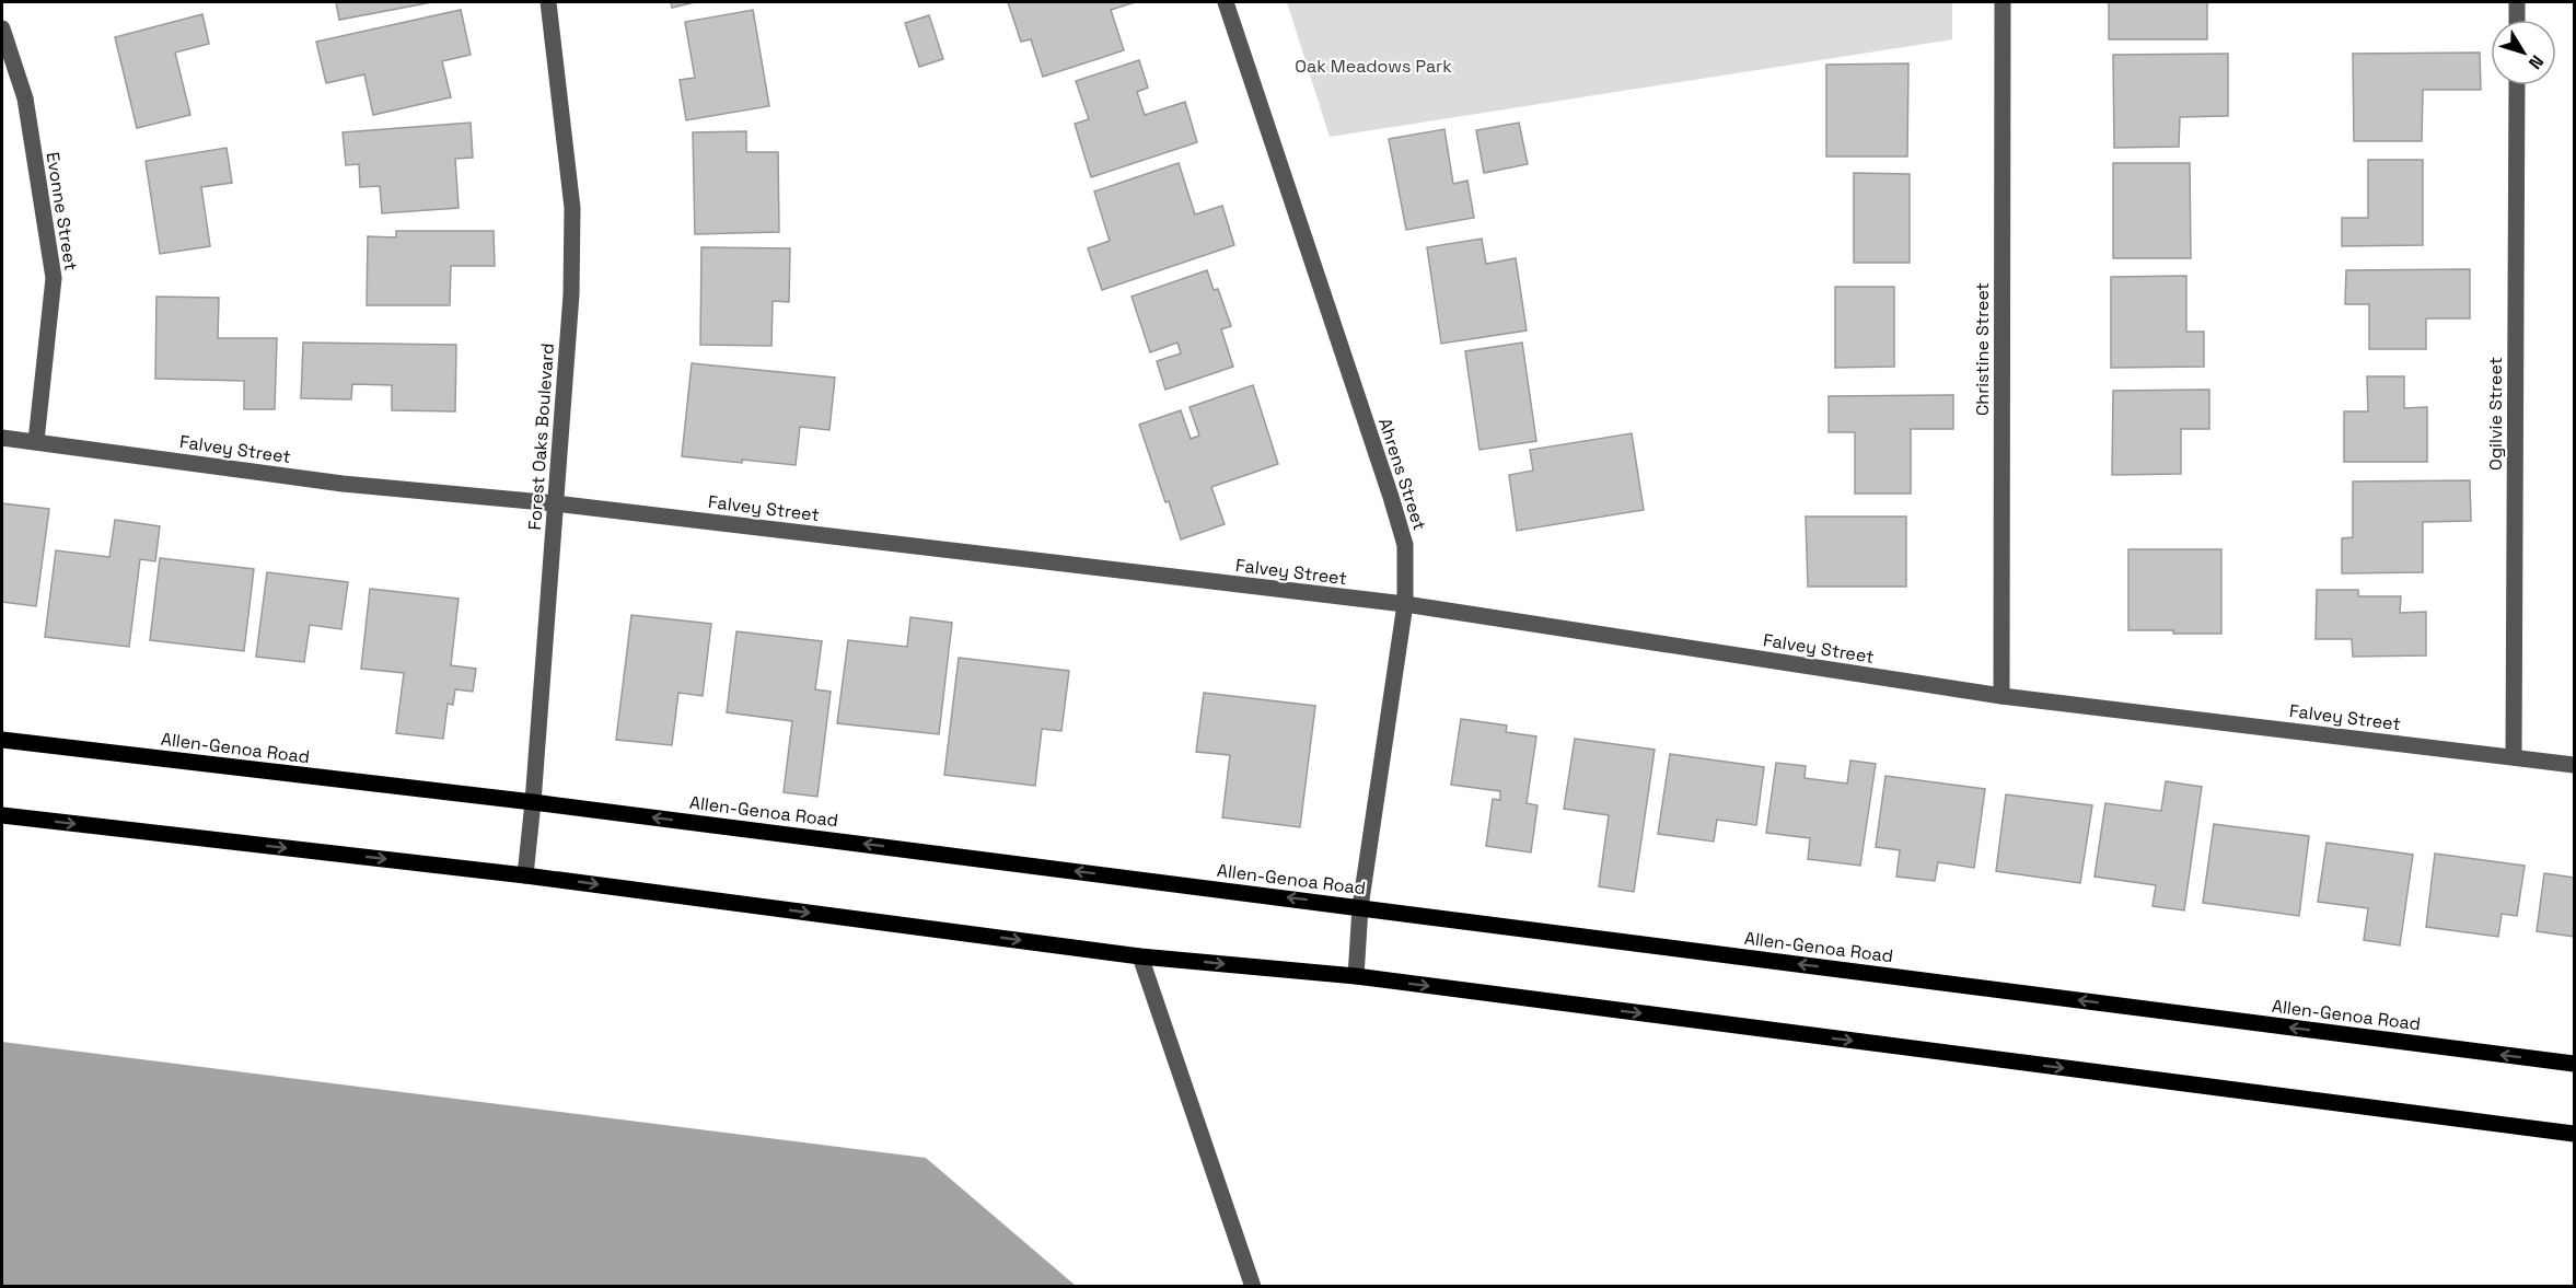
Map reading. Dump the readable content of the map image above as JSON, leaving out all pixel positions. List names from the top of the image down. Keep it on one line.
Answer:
{"streets":{"main road":["Allen-Genoa Road"],"street":["Evonne Street","Christine Street","Ogilvie Street","Forest Oaks Boulevard","Falvey Street","Ahrens Street"]},"crossings":[["Evonne Street","Falvey Street"],["Christine Street","Falvey Street"],["Ogilvie Street","Falvey Street"],["Forest Oaks Boulevard","Falvey Street"],["Forest Oaks Boulevard","Allen-Genoa Road"],["Falvey Street","Ahrens Street"],["Ahrens Street","Allen-Genoa Road"]],"parks":["Oak Meadows Park"],"north":"bottom right"}
